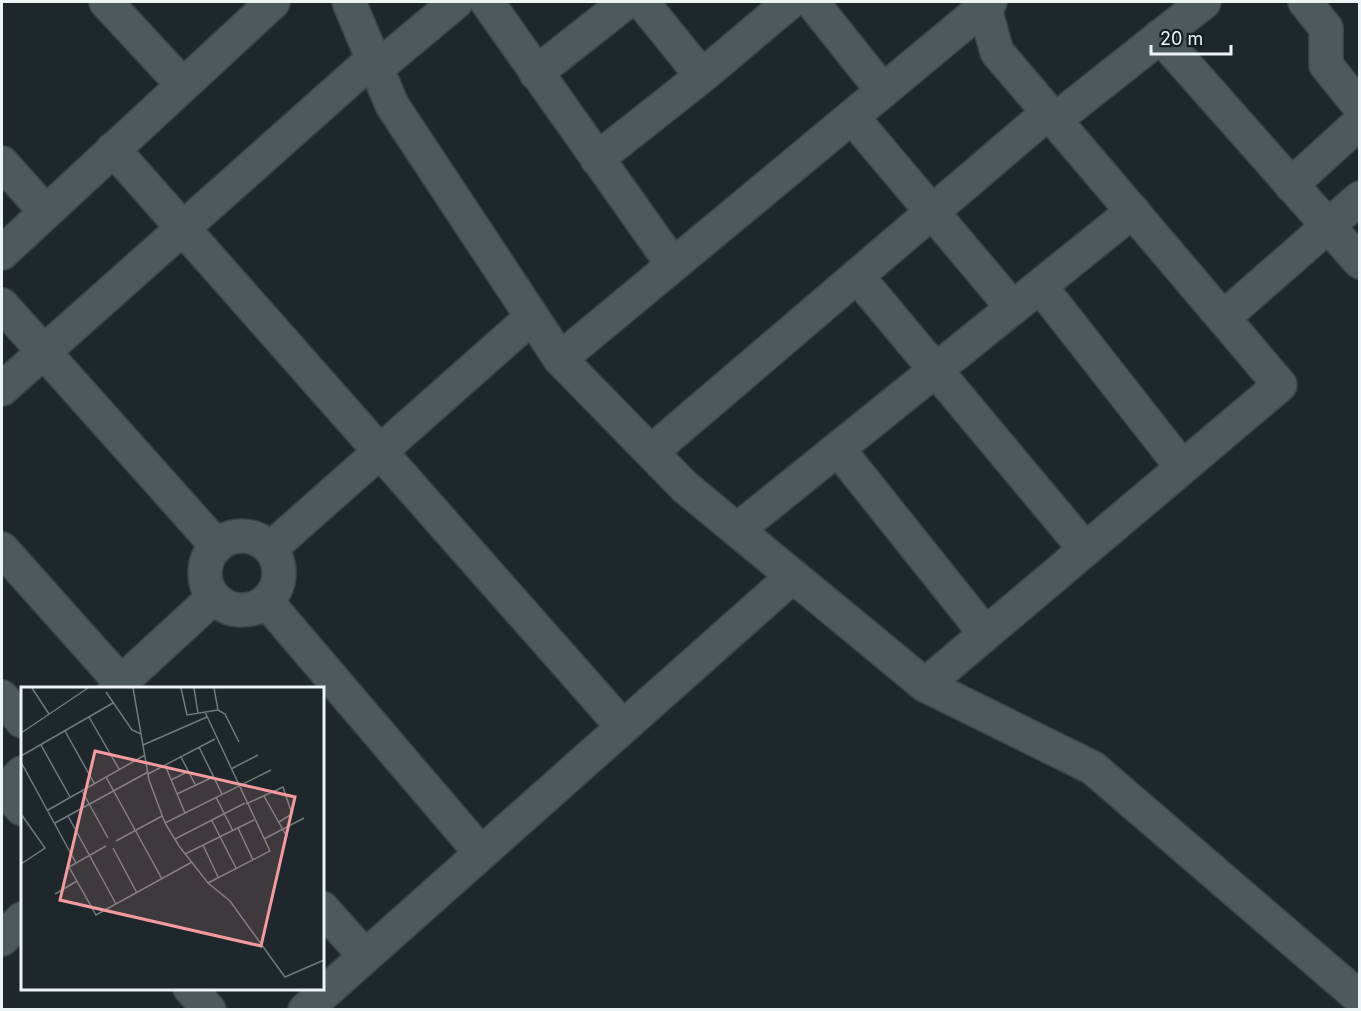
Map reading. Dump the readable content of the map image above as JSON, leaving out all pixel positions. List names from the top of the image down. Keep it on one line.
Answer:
{"scale_bar":"20 m"}
